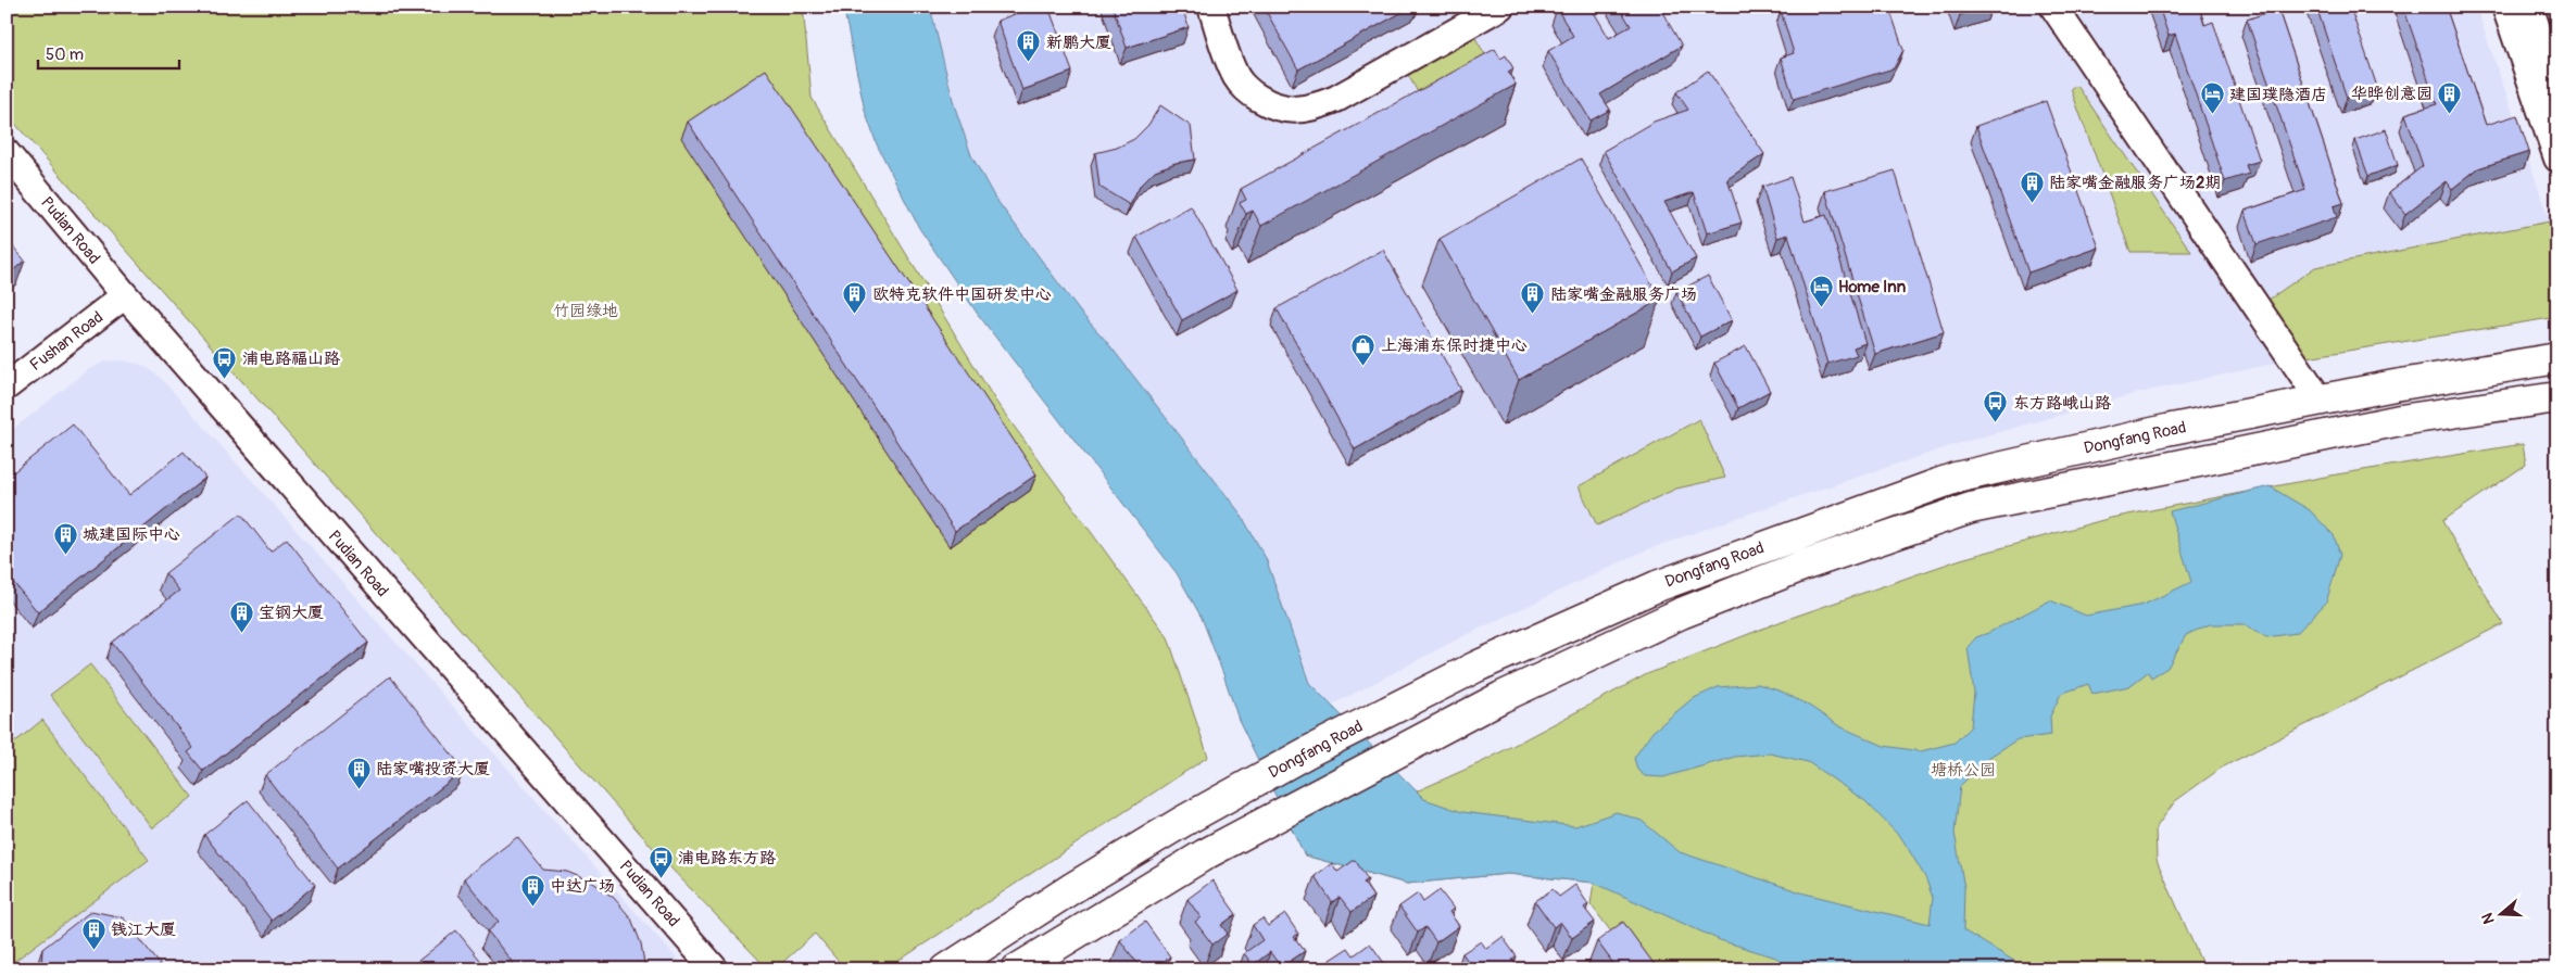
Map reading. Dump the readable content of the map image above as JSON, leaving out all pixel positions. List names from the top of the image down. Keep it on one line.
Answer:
{"streets":{"main road":["Dongfang Road"],"street":["Pudian Road","Fushan Road"]},"crossings":[["Pudian Road","Fushan Road"]],"parks":["竹园绿地","塘桥公园"],"places":{"building":["新鹏大厦","华晔创意园","陆家嘴金融服务广场2期","欧特克软件中国研发中心","陆家嘴金融服务广场","城建国际中心","宝钢大厦","陆家嘴投资大厦","中达广场","钱江大厦"],"hotel":["建国璞隐酒店","Home Inn"],"shop":["上海浦东保时捷中心"],"bus stop":["浦电路福山路","东方路峨山路","浦电路东方路"]},"scale_bar":"50 m","north":"left"}
